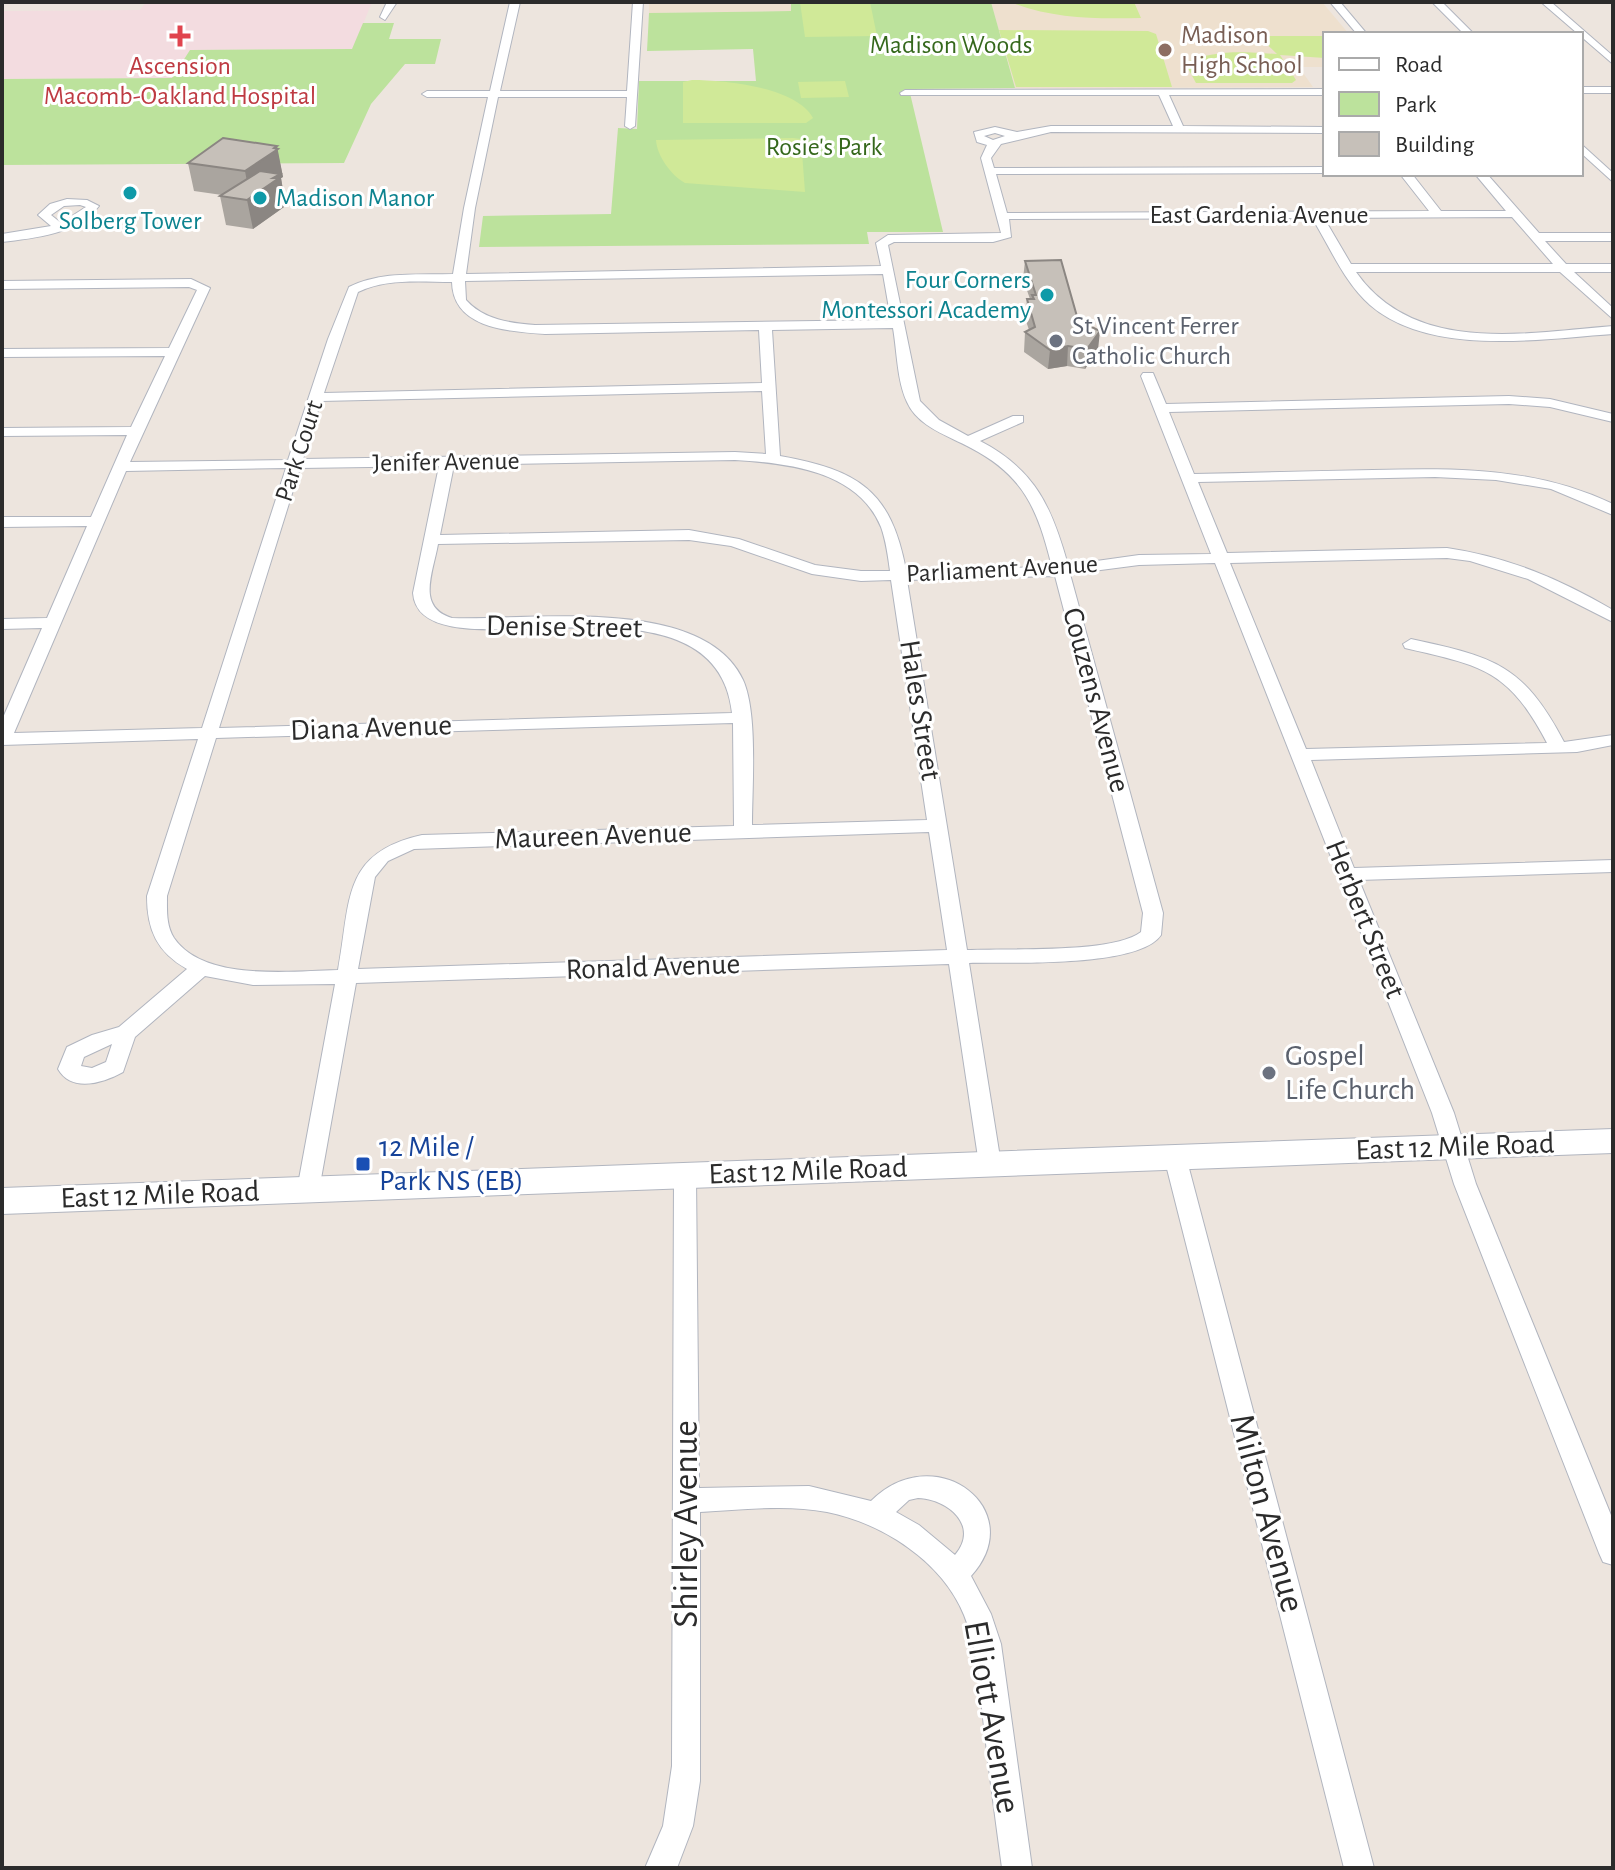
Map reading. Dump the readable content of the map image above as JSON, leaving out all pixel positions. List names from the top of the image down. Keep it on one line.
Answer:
{"streets":{"main road":["East 12 Mile Road"],"street":["East Gardenia Avenue","Park Court","Jenifer Avenue","Parliament Avenue","Denise Street","Couzens Avenue","Hales Street","Diana Avenue","Maureen Avenue","Herbert Street","Ronald Avenue","Milton Avenue","Shirley Avenue","Elliott Avenue"]},"crossings":[["East Gardenia Avenue","Couzens Avenue"],["Park Court","Jenifer Avenue"],["Park Court","Couzens Avenue"],["Park Court","Diana Avenue"],["Park Court","Maureen Avenue"],["Park Court","Ronald Avenue"],["Jenifer Avenue","Denise Street"],["Jenifer Avenue","Hales Street"],["Parliament Avenue","Denise Street"],["Parliament Avenue","Couzens Avenue"],["Parliament Avenue","Hales Street"],["Parliament Avenue","Herbert Street"],["Denise Street","Diana Avenue"],["Denise Street","Maureen Avenue"],["Couzens Avenue","Hales Street"],["Couzens Avenue","Ronald Avenue"],["Hales Street","Maureen Avenue"],["Hales Street","Ronald Avenue"],["Hales Street","East 12 Mile Road"],["Maureen Avenue","Ronald Avenue"],["Herbert Street","East 12 Mile Road"],["East 12 Mile Road","Milton Avenue"],["East 12 Mile Road","Shirley Avenue"],["Shirley Avenue","Elliott Avenue"]],"parks":["Madison Woods","Rosie's Park"],"places":{"health":["Ascension Macomb-Oakland Hospital"],"other":["Madison High School","Solberg Tower","Madison Manor","Four Corners Montessori Academy","St Vincent Ferrer Catholic Church","Gospel Life Church"],"transit":["12 Mile / Park NS (EB)"]},"legend":["Road","Park","Building"]}
